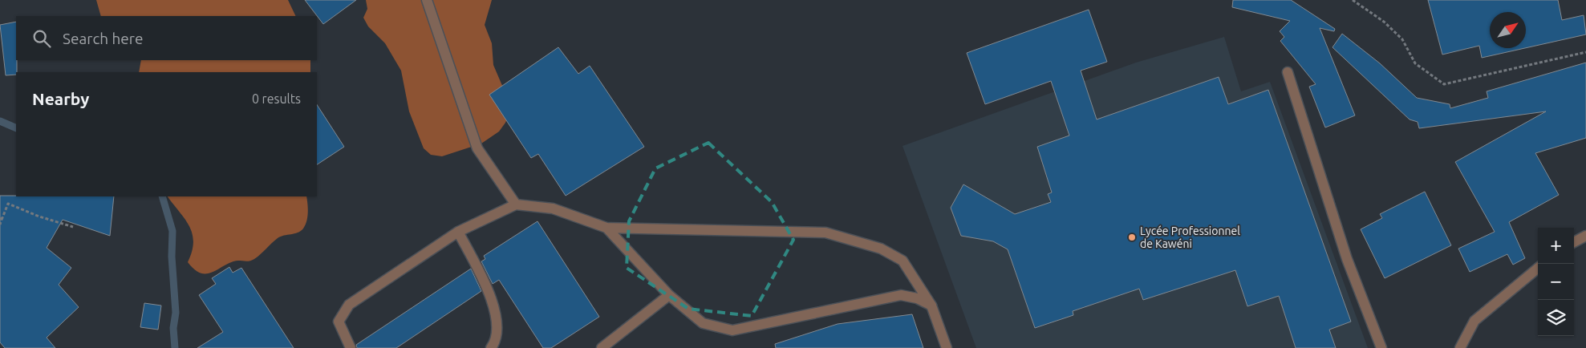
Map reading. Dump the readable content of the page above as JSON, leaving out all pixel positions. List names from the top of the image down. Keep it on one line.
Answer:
{"places":["Lycée Professionnel de Kawéni"],"north":"top right","page":{"search":"Search here","heading":["Nearby","0 results"],"map_buttons":["+","−"]}}
